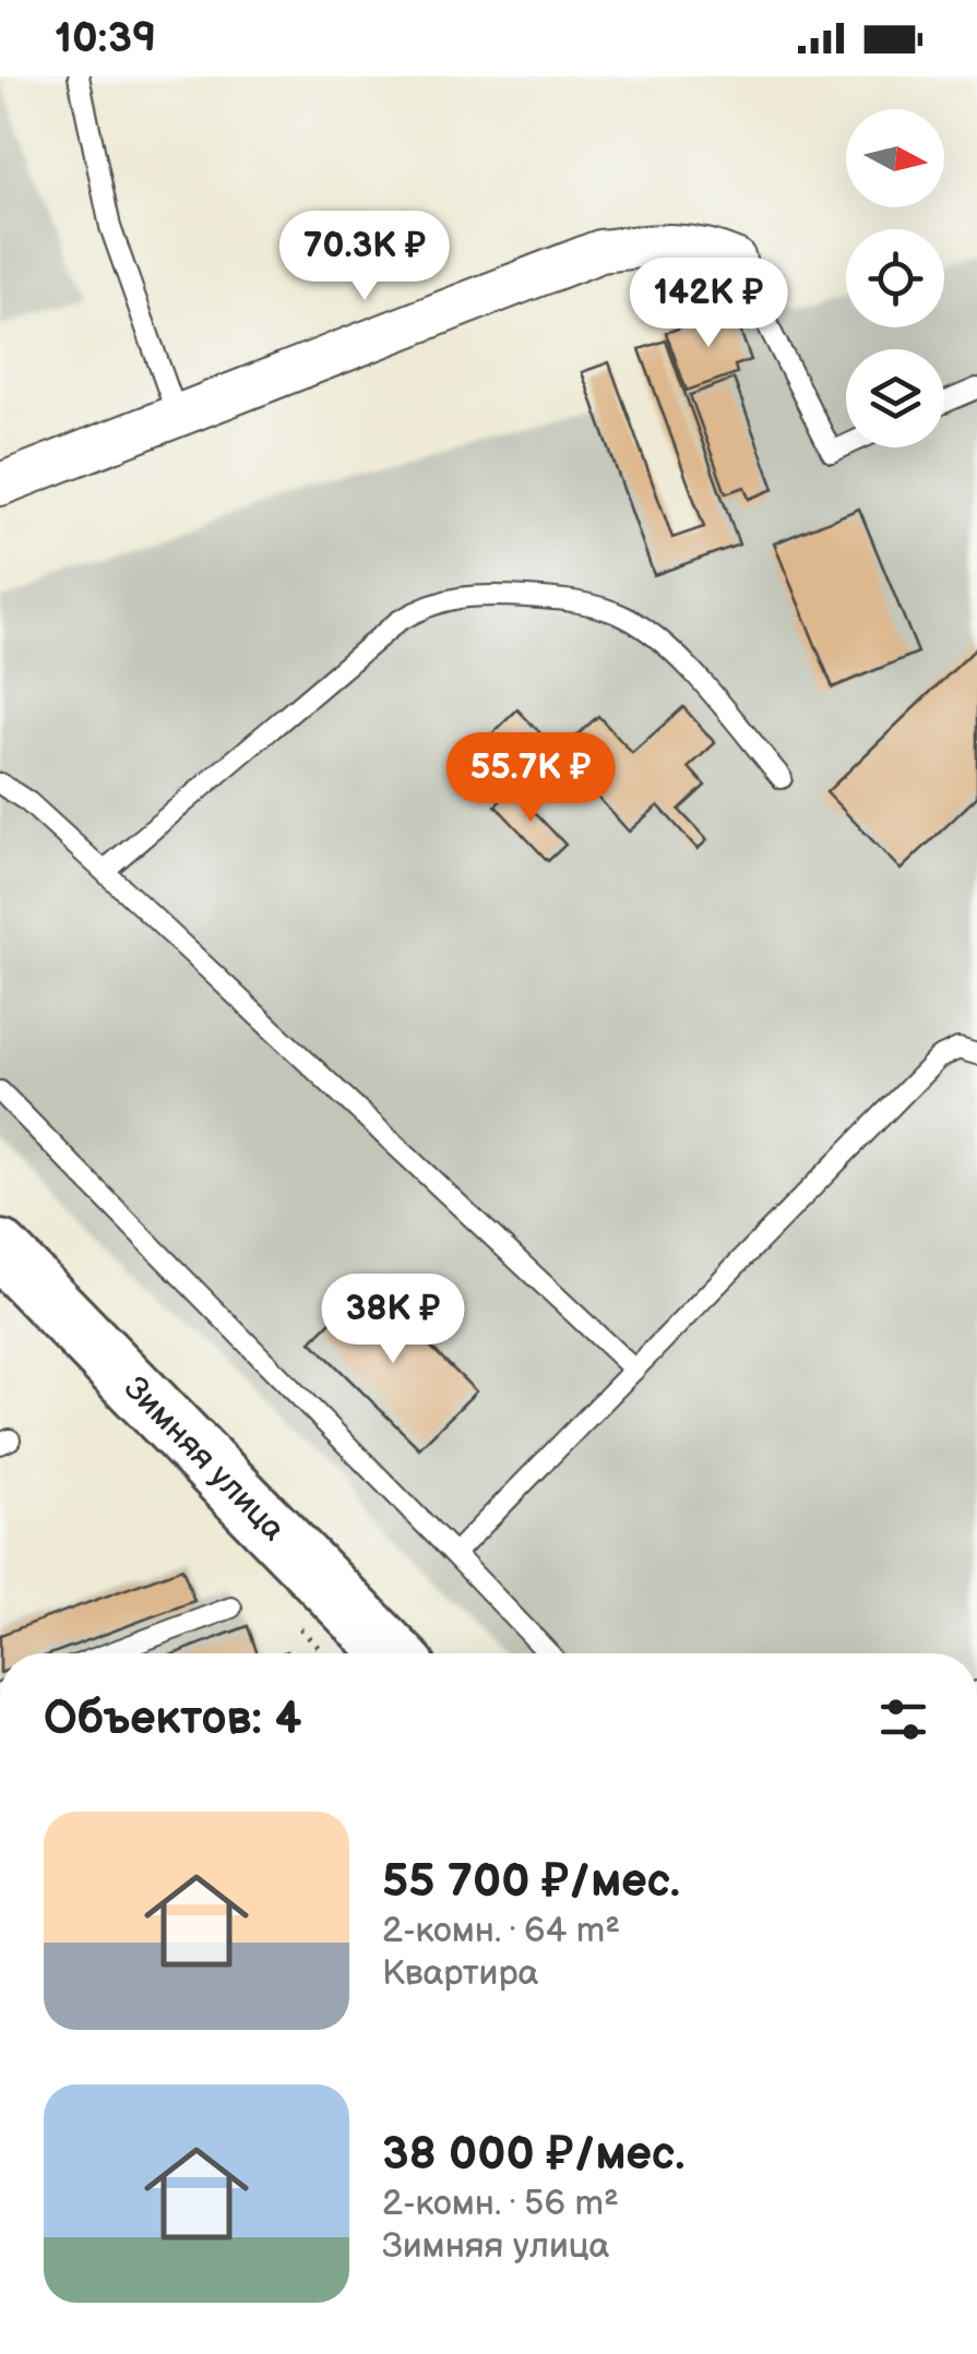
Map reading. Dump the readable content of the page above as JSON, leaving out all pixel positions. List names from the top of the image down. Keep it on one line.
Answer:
{"streets":{"main road":["Зимняя улица"]},"north":"right","page":{"status":"10:39","price":["70.3K ₽","142K ₽","55.7K ₽","38K ₽"],"heading":"Объектов: 4","list":[{"name":"55 700 ₽/мес.","note":"2-комн. · 64 m² · Квартира"},{"name":"38 000 ₽/мес.","note":"2-комн. · 56 m² · Зимняя улица"}]}}
